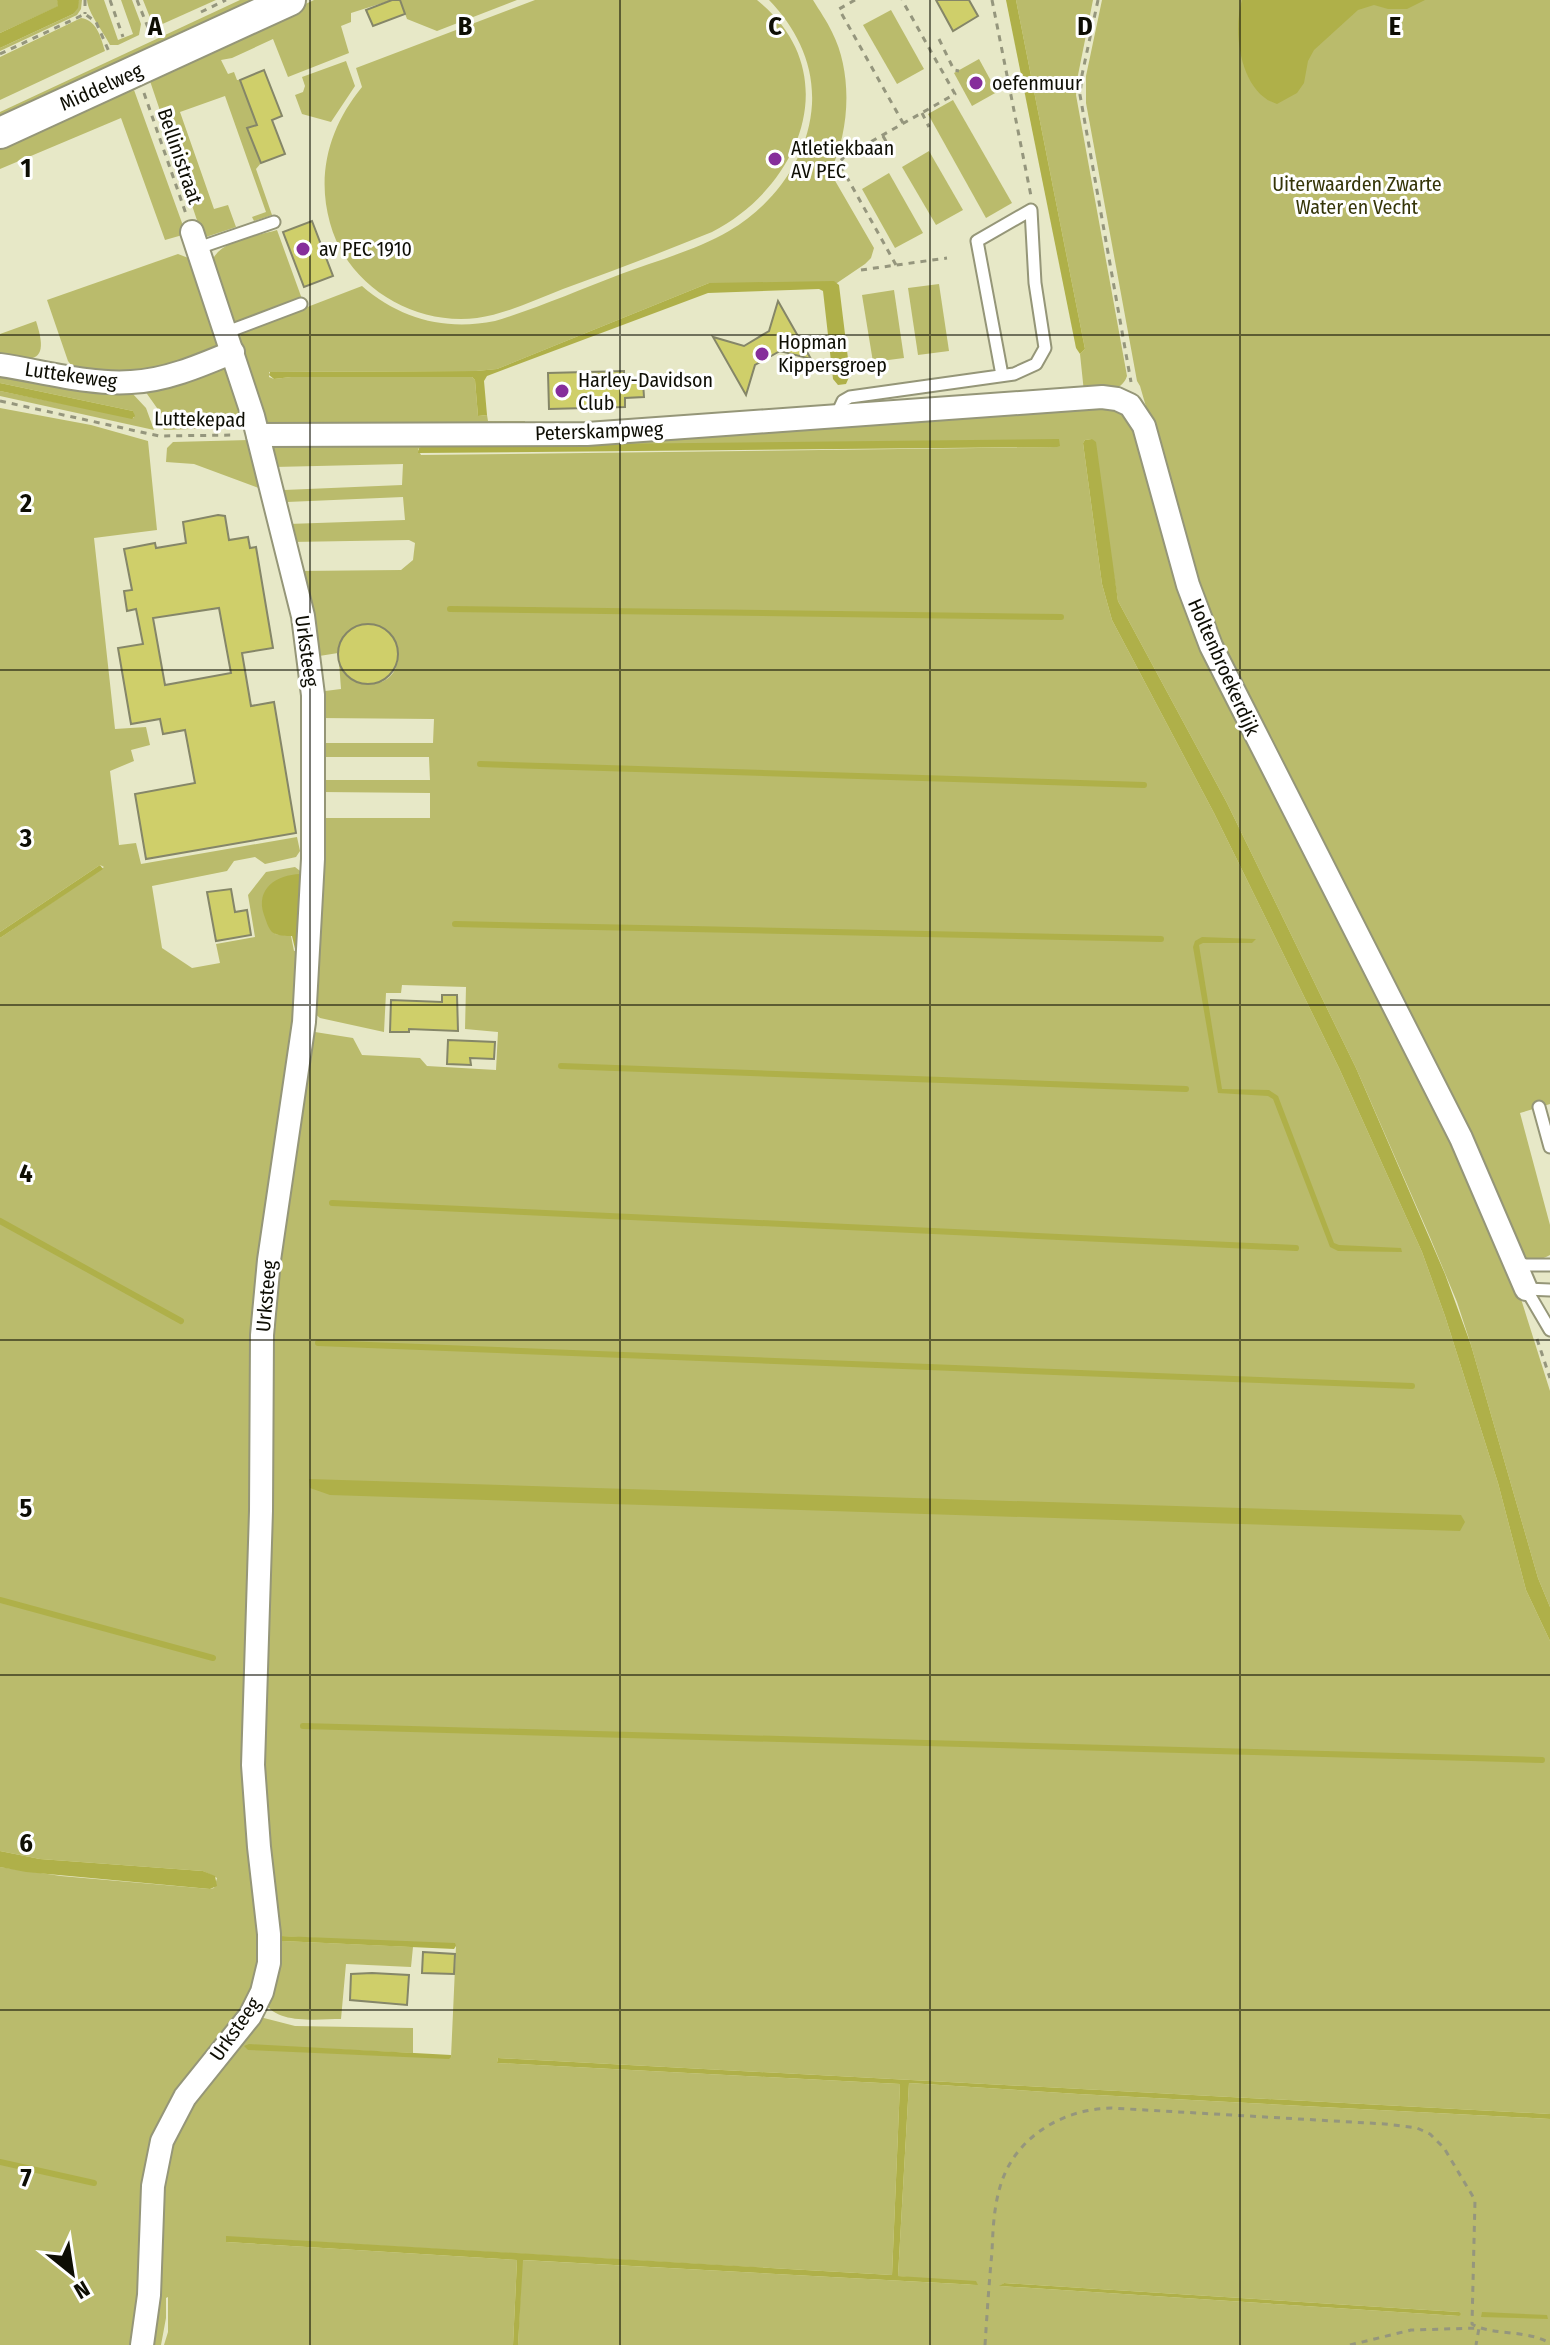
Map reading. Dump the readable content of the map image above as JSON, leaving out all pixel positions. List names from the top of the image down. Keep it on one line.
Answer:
{"streets":{"main road":["Middelweg"],"street":["Luttekeweg","Peterskampweg","Urksteeg","Holtenbroekerdijk"],"path":["Bellinistraat","Luttekepad"]},"crossings":[["Bellinistraat","Urksteeg"],["Luttekeweg","Urksteeg"],["Luttekepad","Peterskampweg"],["Luttekepad","Urksteeg"],["Peterskampweg","Urksteeg"],["Peterskampweg","Holtenbroekerdijk"]],"parks":["Uiterwaarden Zwarte Water en Vecht"],"places":["oefenmuur","Atletiekbaan AV PEC","av PEC 1910","Hopman Kippersgroep","Harley-Davidson Club"],"north":"bottom right","grid":{"columns":["A","B","C","D","E"],"rows":["1","2","3","4","5","6","7"]}}
